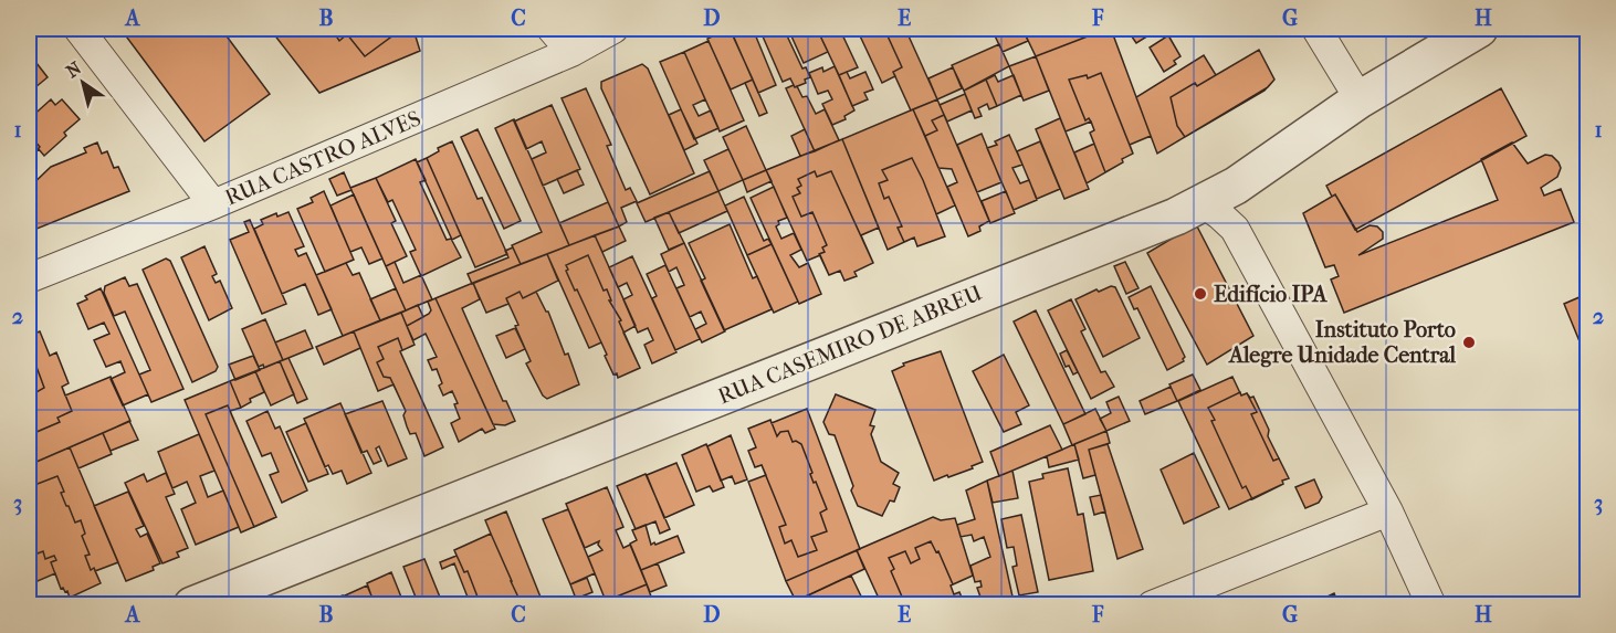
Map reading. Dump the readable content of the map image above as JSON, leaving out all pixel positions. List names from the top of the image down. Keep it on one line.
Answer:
{"streets":{"street":["RUA CASTRO ALVES","RUA CASEMIRO DE ABREU"]},"places":["Edifício IPA","Instituto Porto Alegre Unidade Central"],"north":"top left","grid":{"columns":["A","B","C","D","E","F","G","H"],"rows":["1","2","3"]}}
